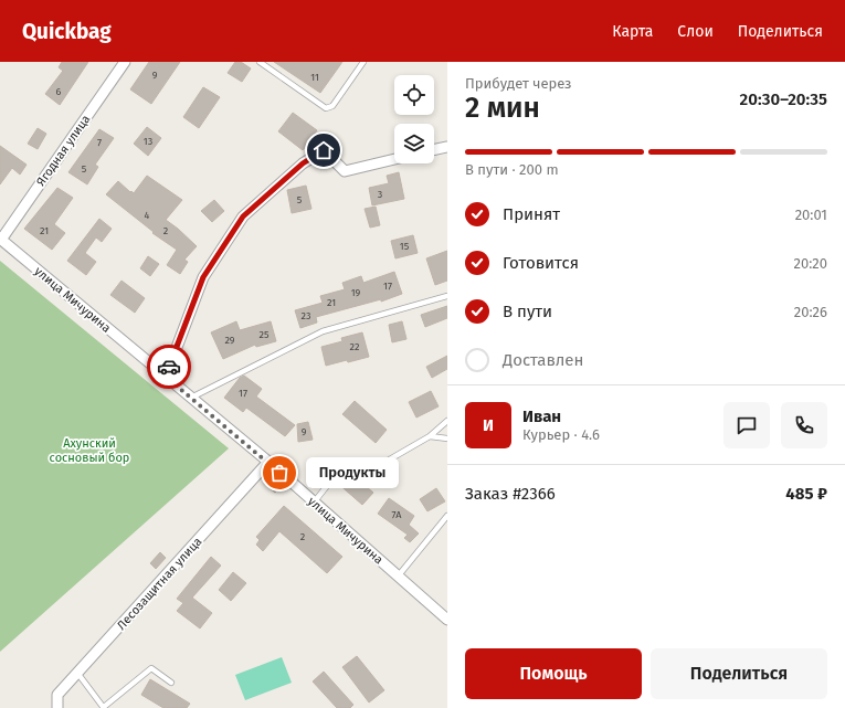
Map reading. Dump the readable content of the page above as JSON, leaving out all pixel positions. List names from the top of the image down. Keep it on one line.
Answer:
{"streets":{"street":["Ягодная улица","улица Мичурина","Лесозащитная улица"]},"crossings":[["Ягодная улица","улица Мичурина"],["улица Мичурина","Лесозащитная улица"]],"parks":["Ахунский сосновый бор"],"places":["Продукты"],"house_numbers":["9","11","6","13","7","5","3","5","4","21","2","15","17","19","21","23","25","29","22","17","9","7А","2"],"page":{"header":"Quickbag","nav":["Карта","Слои","Поделиться"],"heading":["2 мин","Прибудет через","20:30–20:35"],"panel":["Иван","Курьер · 4.6","Заказ #2366","485 ₽"],"bar":"В пути · 200 m","list":[["Принят","20:01"],["Готовится","20:20"],["В пути","20:26"],"Доставлен"],"round":"И","bubble":"Продукты","buttons":["Помощь","Поделиться"]}}
